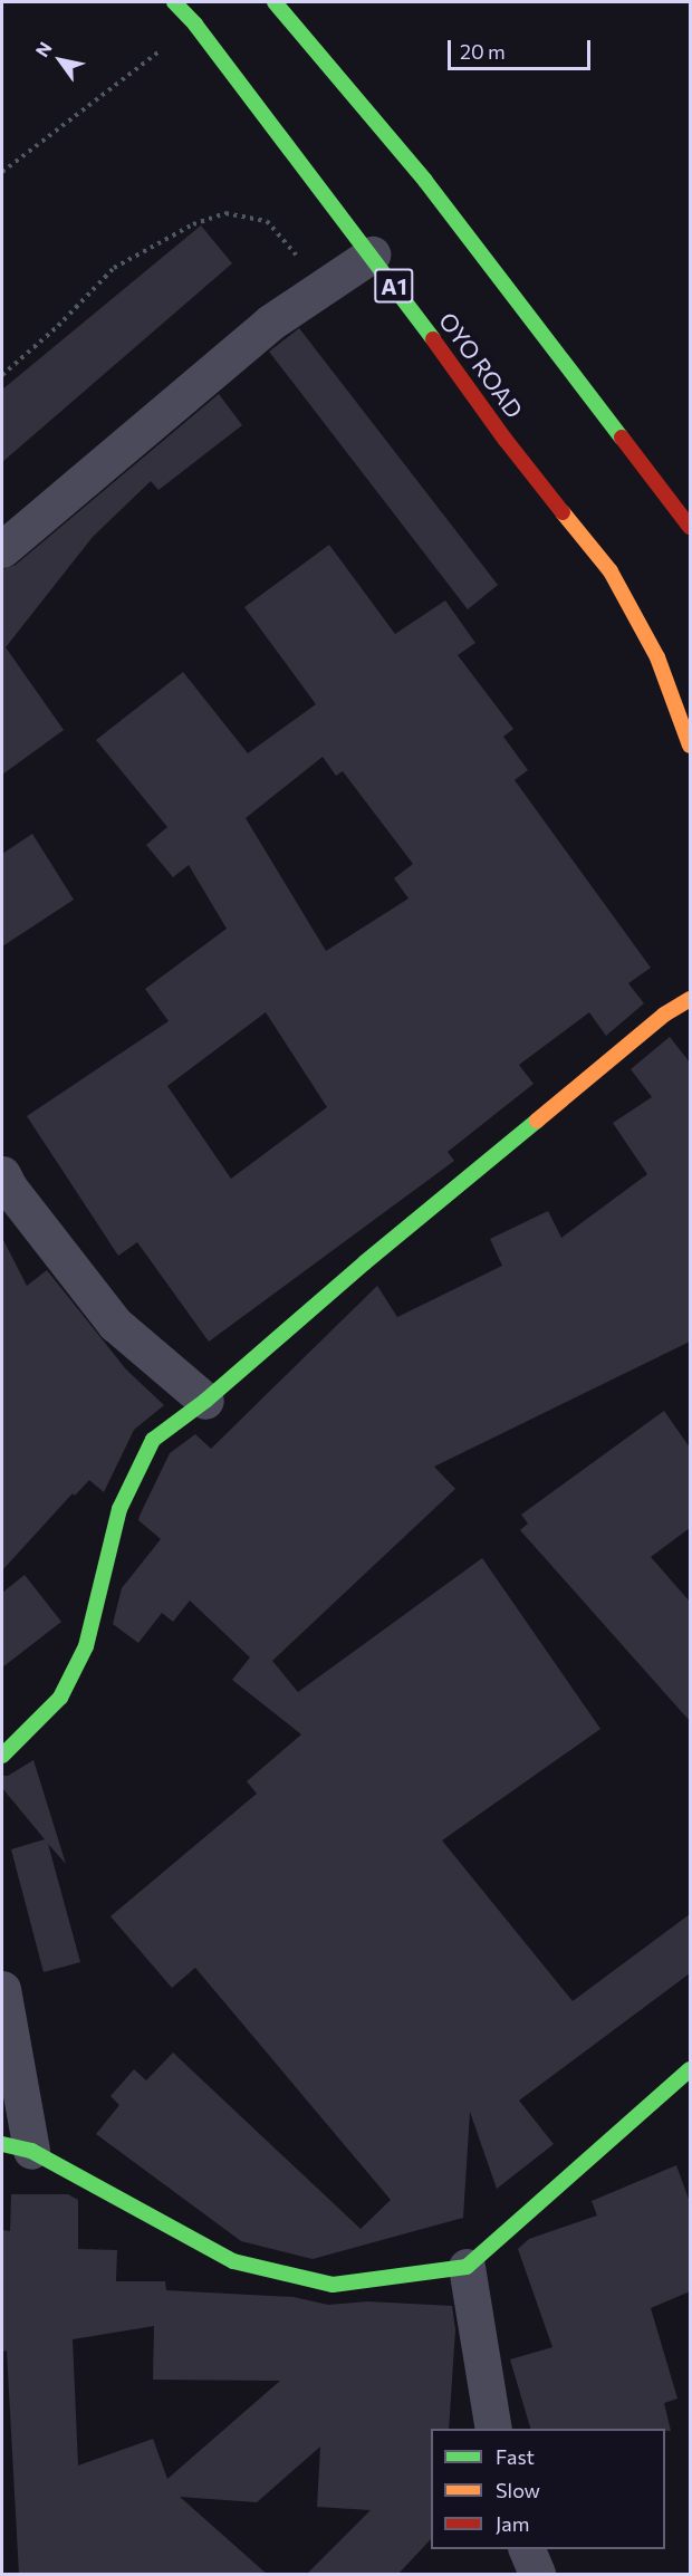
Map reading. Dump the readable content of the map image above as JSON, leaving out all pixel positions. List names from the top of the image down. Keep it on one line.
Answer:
{"streets":{"main road":["A1","OYO ROAD"]},"legend":["Fast","Slow","Jam"],"scale_bar":"20 m","north":"top left"}
